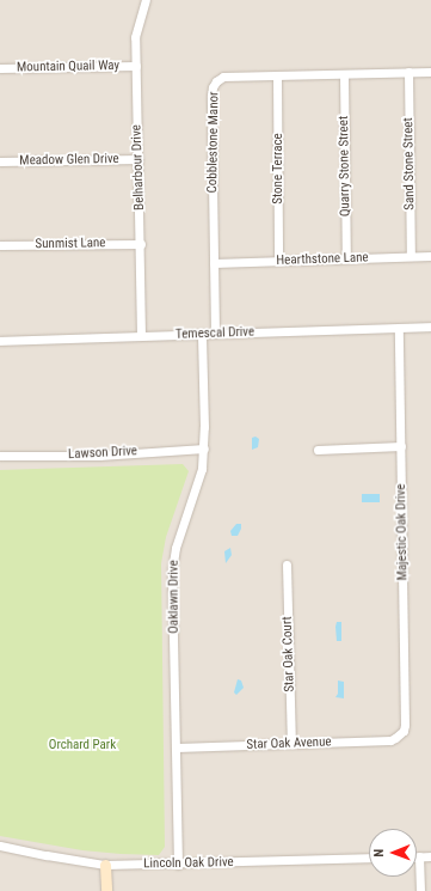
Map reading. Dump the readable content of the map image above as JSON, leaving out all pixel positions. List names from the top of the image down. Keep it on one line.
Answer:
{"streets":{"street":["Mountain Quail Way","Cobblestone Manor","Meadow Glen Drive","Sand Stone Street","Quarry Stone Street","Belharbour Drive","Stone Terrace","Sunmist Lane","Hearthstone Lane","Temescal Drive","Lawson Drive","Majestic Oak Drive","Oaklawn Drive","Star Oak Court","Star Oak Avenue","Lincoln Oak Drive"]},"crossings":[["Mountain Quail Way","Belharbour Drive"],["Cobblestone Manor","Sand Stone Street"],["Cobblestone Manor","Quarry Stone Street"],["Cobblestone Manor","Stone Terrace"],["Cobblestone Manor","Hearthstone Lane"],["Cobblestone Manor","Temescal Drive"],["Meadow Glen Drive","Belharbour Drive"],["Sand Stone Street","Hearthstone Lane"],["Quarry Stone Street","Hearthstone Lane"],["Belharbour Drive","Sunmist Lane"],["Belharbour Drive","Temescal Drive"],["Stone Terrace","Hearthstone Lane"],["Temescal Drive","Majestic Oak Drive"],["Temescal Drive","Oaklawn Drive"],["Lawson Drive","Oaklawn Drive"],["Majestic Oak Drive","Star Oak Avenue"],["Oaklawn Drive","Star Oak Avenue"],["Oaklawn Drive","Lincoln Oak Drive"],["Star Oak Court","Star Oak Avenue"]],"parks":["Orchard Park"],"north":"left"}
